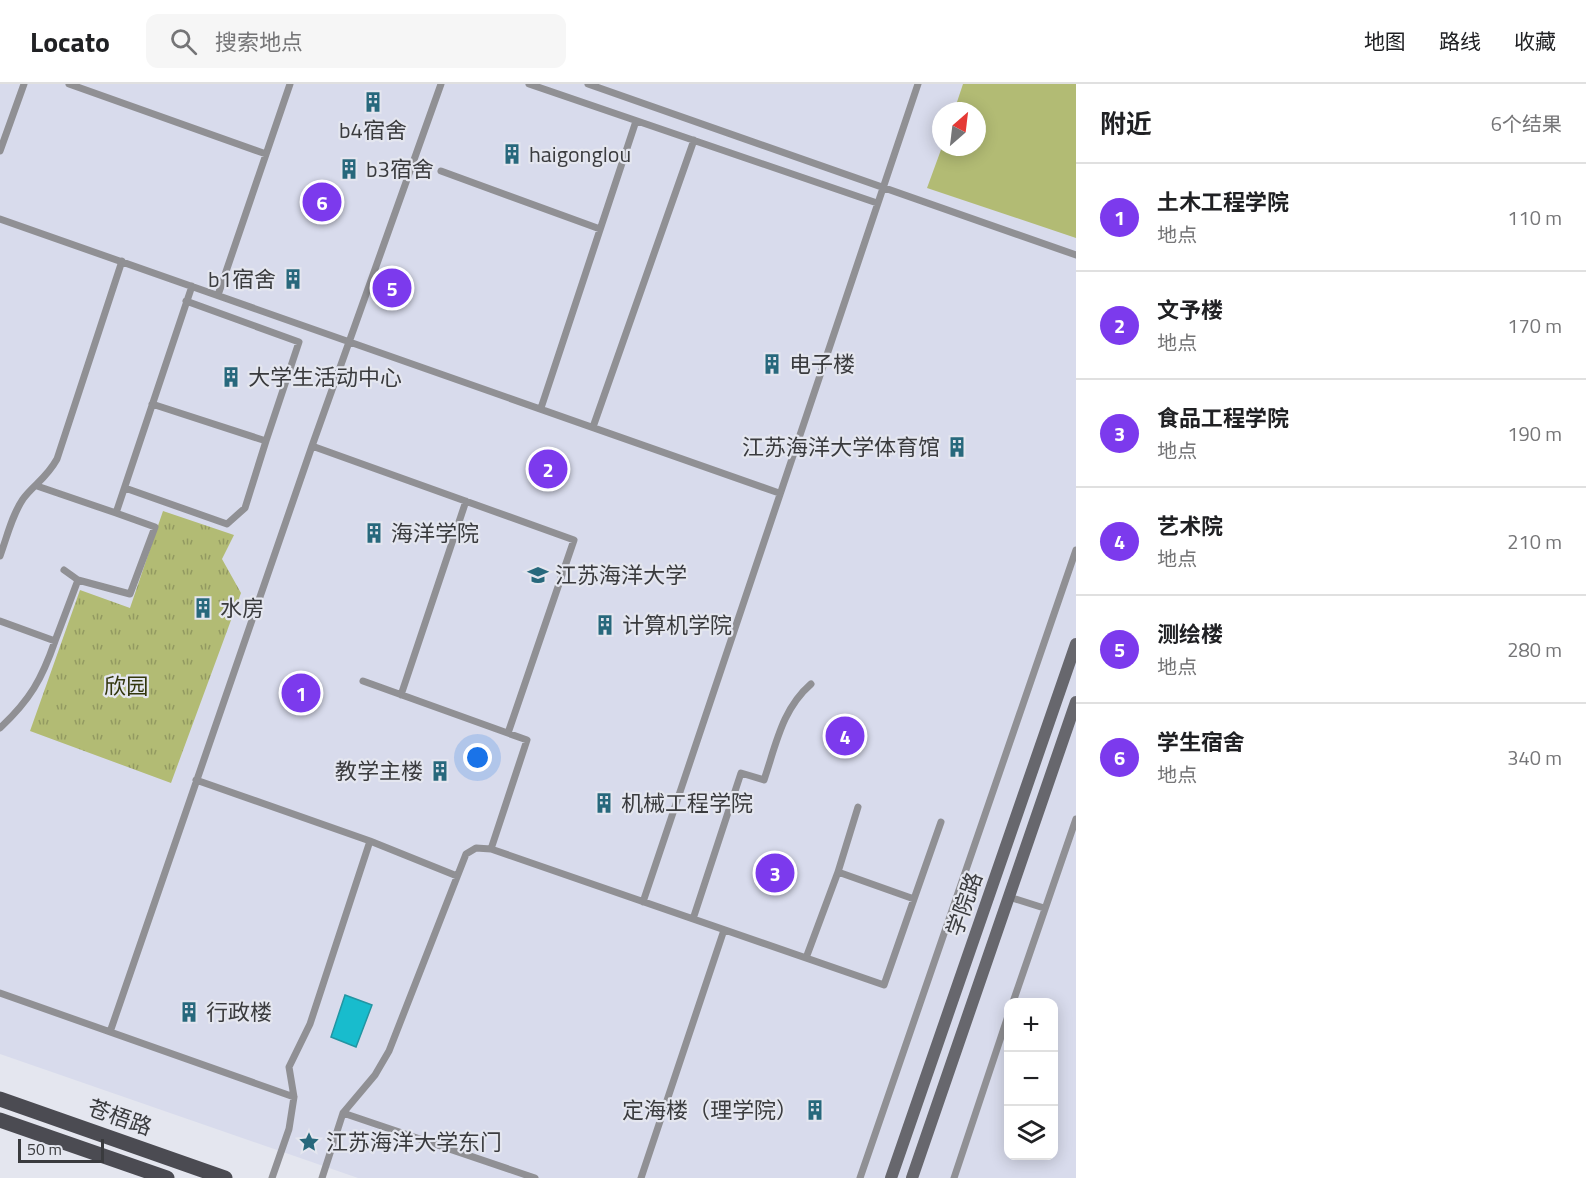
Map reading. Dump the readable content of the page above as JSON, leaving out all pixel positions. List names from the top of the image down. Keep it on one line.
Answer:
{"streets":{"main road":["学院路","苍梧路"]},"parks":["欣园"],"places":{"building":["b4宿舍","haigonglou","b3宿舍","b1宿舍","电子楼","大学生活动中心","江苏海洋大学体育馆","海洋学院","水房","计算机学院","教学主楼","机械工程学院","行政楼","定海楼（理学院）"],"school or university":["江苏海洋大学"],"place":["江苏海洋大学东门"]},"scale_bar":"50 m","north":"top right","page":{"header":"Locato","search":"搜索地点","nav":["地图","路线","收藏"],"heading":["附近","6个结果"],"list":[{"mark":"1","name":"土木工程学院","note":"地点","value":"110 m"},{"mark":"2","name":"文予楼","note":"地点","value":"170 m"},{"mark":"3","name":"食品工程学院","note":"地点","value":"190 m"},{"mark":"4","name":"艺术院","note":"地点","value":"210 m"},{"mark":"5","name":"测绘楼","note":"地点","value":"280 m"},{"mark":"6","name":"学生宿舍","note":"地点","value":"340 m"}],"pins":["6","5","2","1","4","3"],"map_buttons":["+","−"],"scale":"50 m"}}
